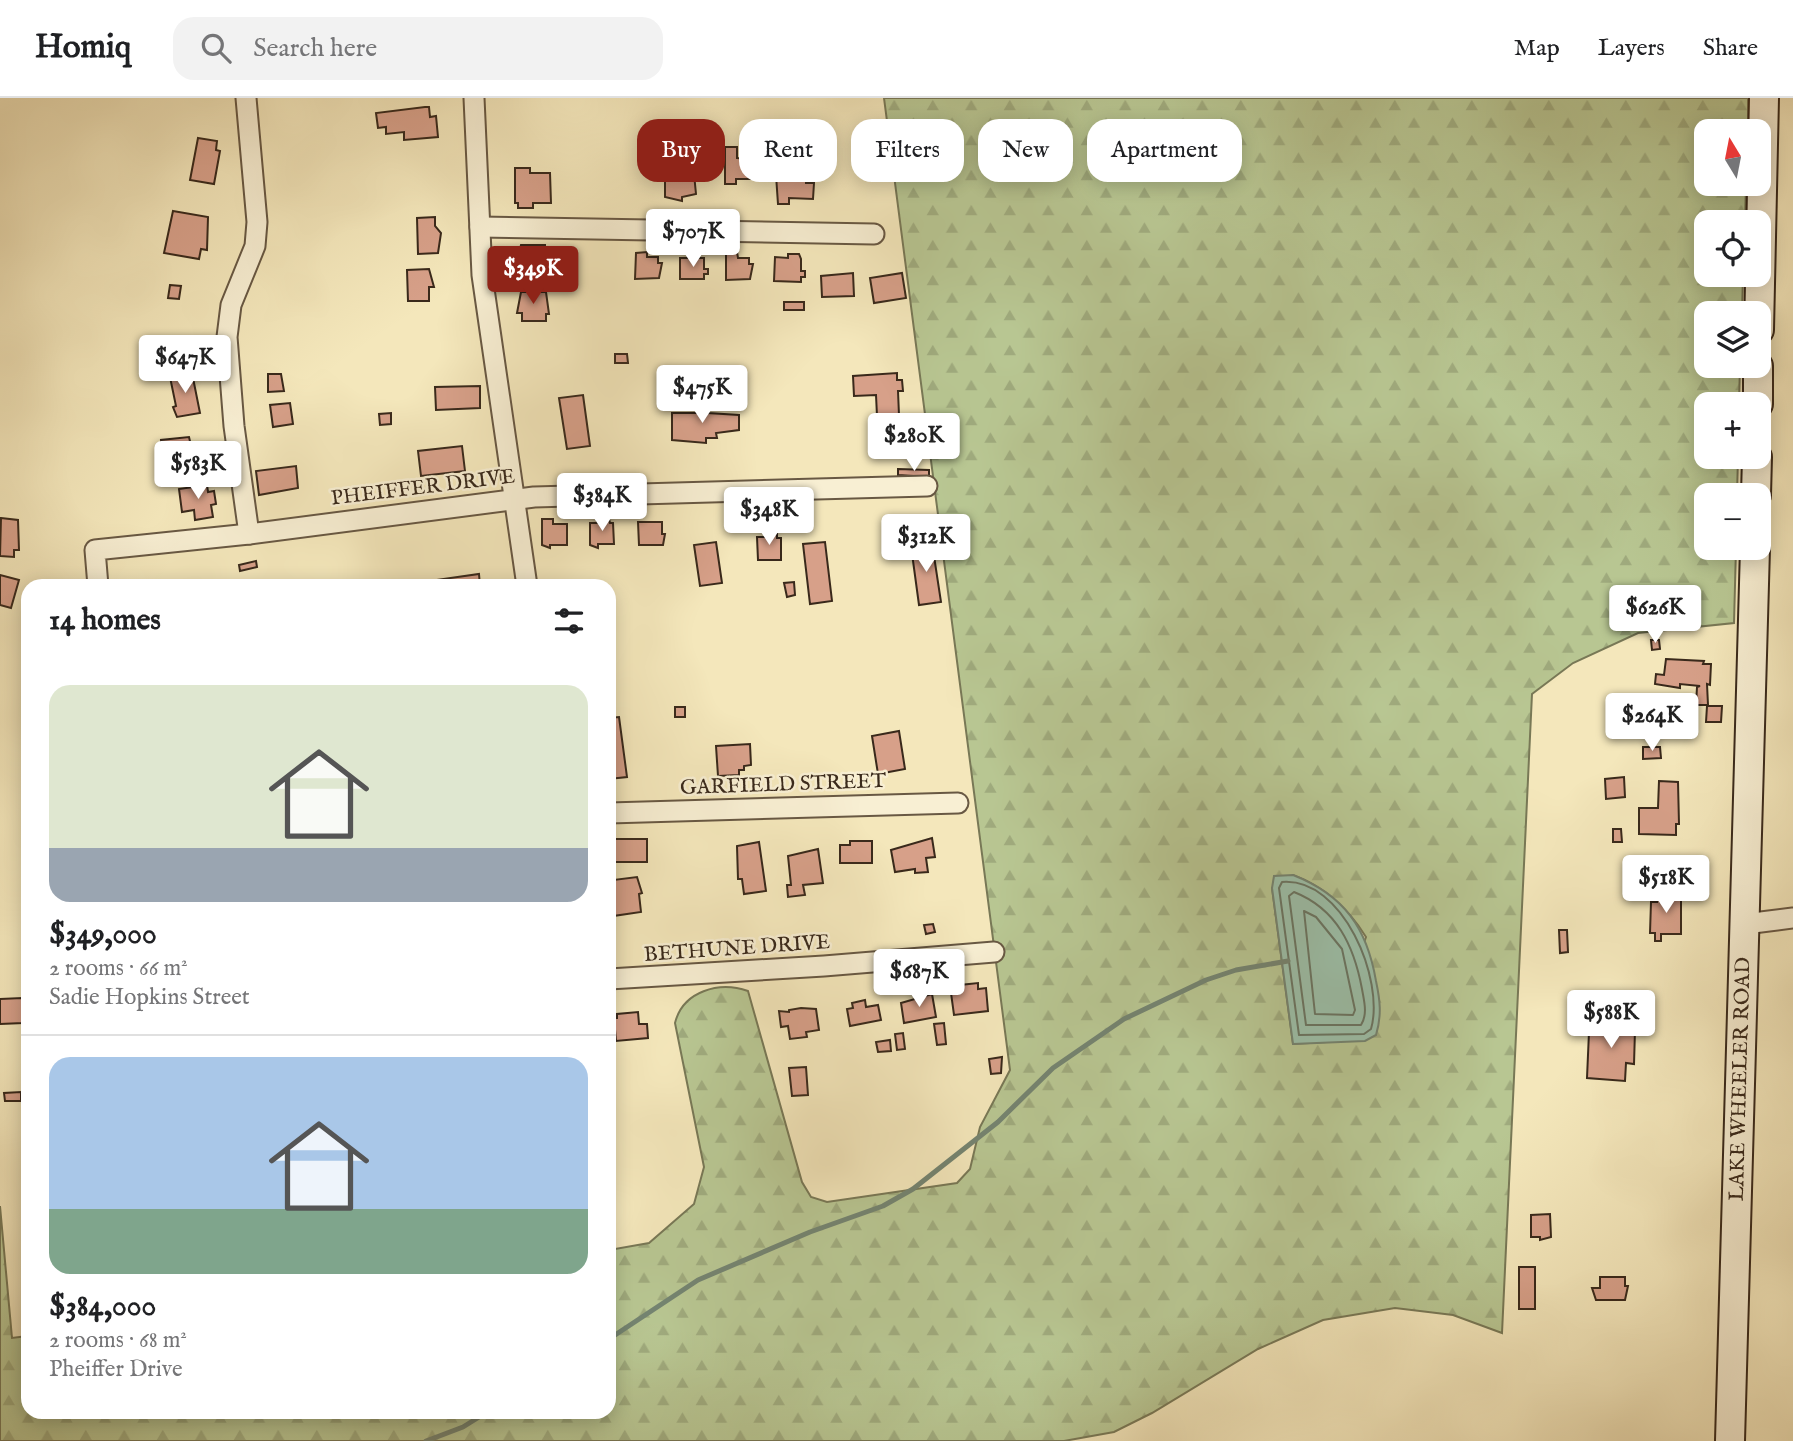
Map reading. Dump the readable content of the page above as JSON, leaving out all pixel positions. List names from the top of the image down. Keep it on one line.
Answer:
{"streets":{"street":["PHEIFFER DRIVE","GARFIELD STREET","BETHUNE DRIVE","LAKE WHEELER ROAD"]},"north":"top","page":{"header":"Homiq","search":"Search here","nav":["Map","Layers","Share"],"map_buttons":["+","−"],"chip":["Buy","Rent","Filters","New","Apartment"],"price":["$707K","$349K","$647K","$475K","$280K","$583K","$384K","$348K","$312K","$626K","$264K","$518K","$687K","$588K"],"heading":"14 homes","list":[{"name":"$349,000","note":"2 rooms · 66 m² · Sadie Hopkins Street"},{"name":"$384,000","note":"2 rooms · 68 m² · Pheiffer Drive"}]}}
